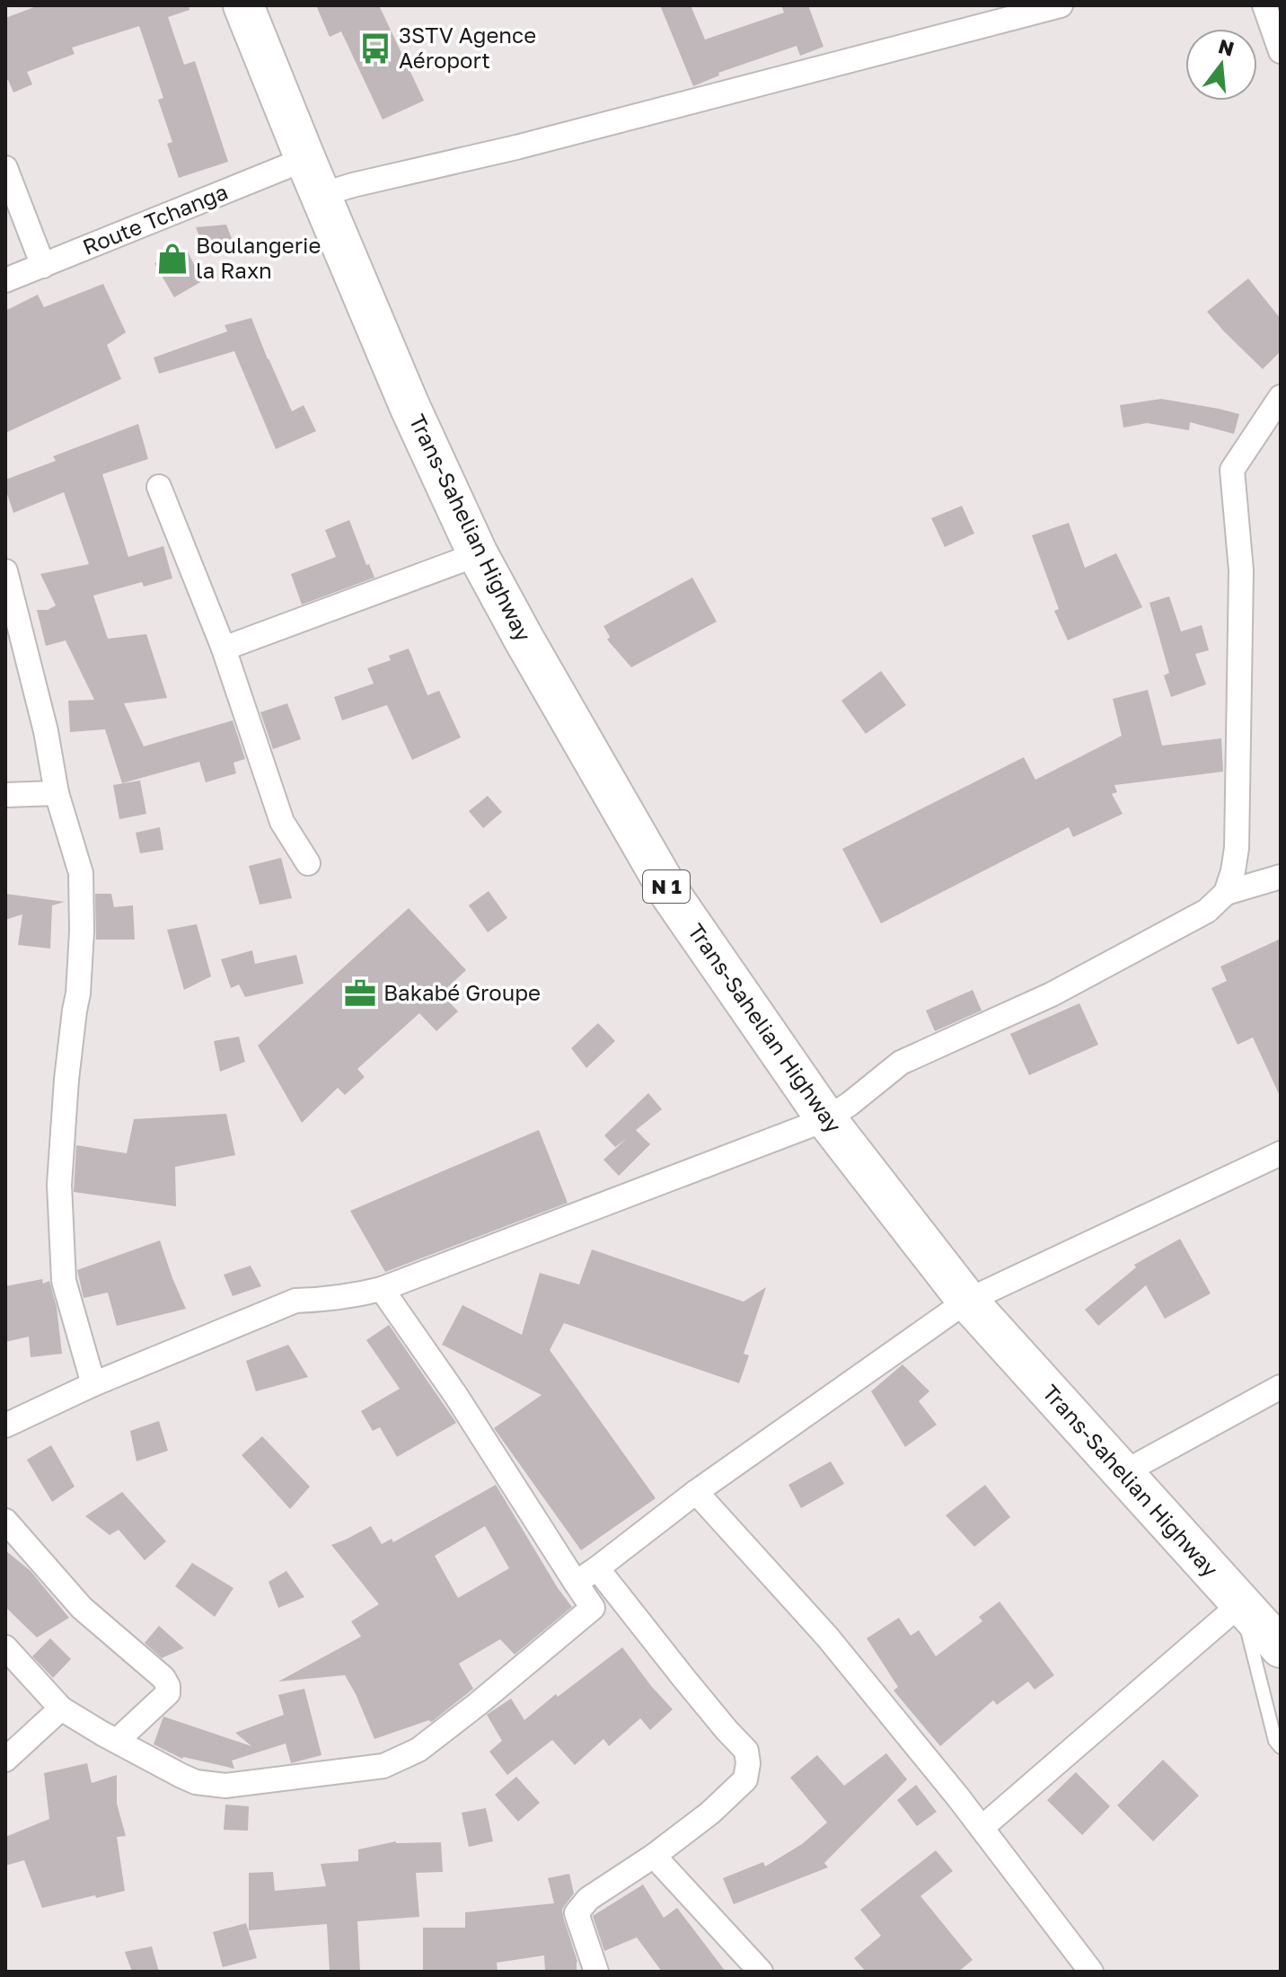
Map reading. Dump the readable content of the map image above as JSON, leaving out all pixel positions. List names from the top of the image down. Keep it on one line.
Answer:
{"streets":{"highway":["Trans-Sahelian Highway","N 1"],"street":["Route Tchanga"]},"crossings":[["Route Tchanga","Trans-Sahelian Highway"]],"places":{"bus stop":["3STV Agence Aéroport"],"shop":["Boulangerie la Raxn"],"office":["Bakabé Groupe"]},"north":"top"}
